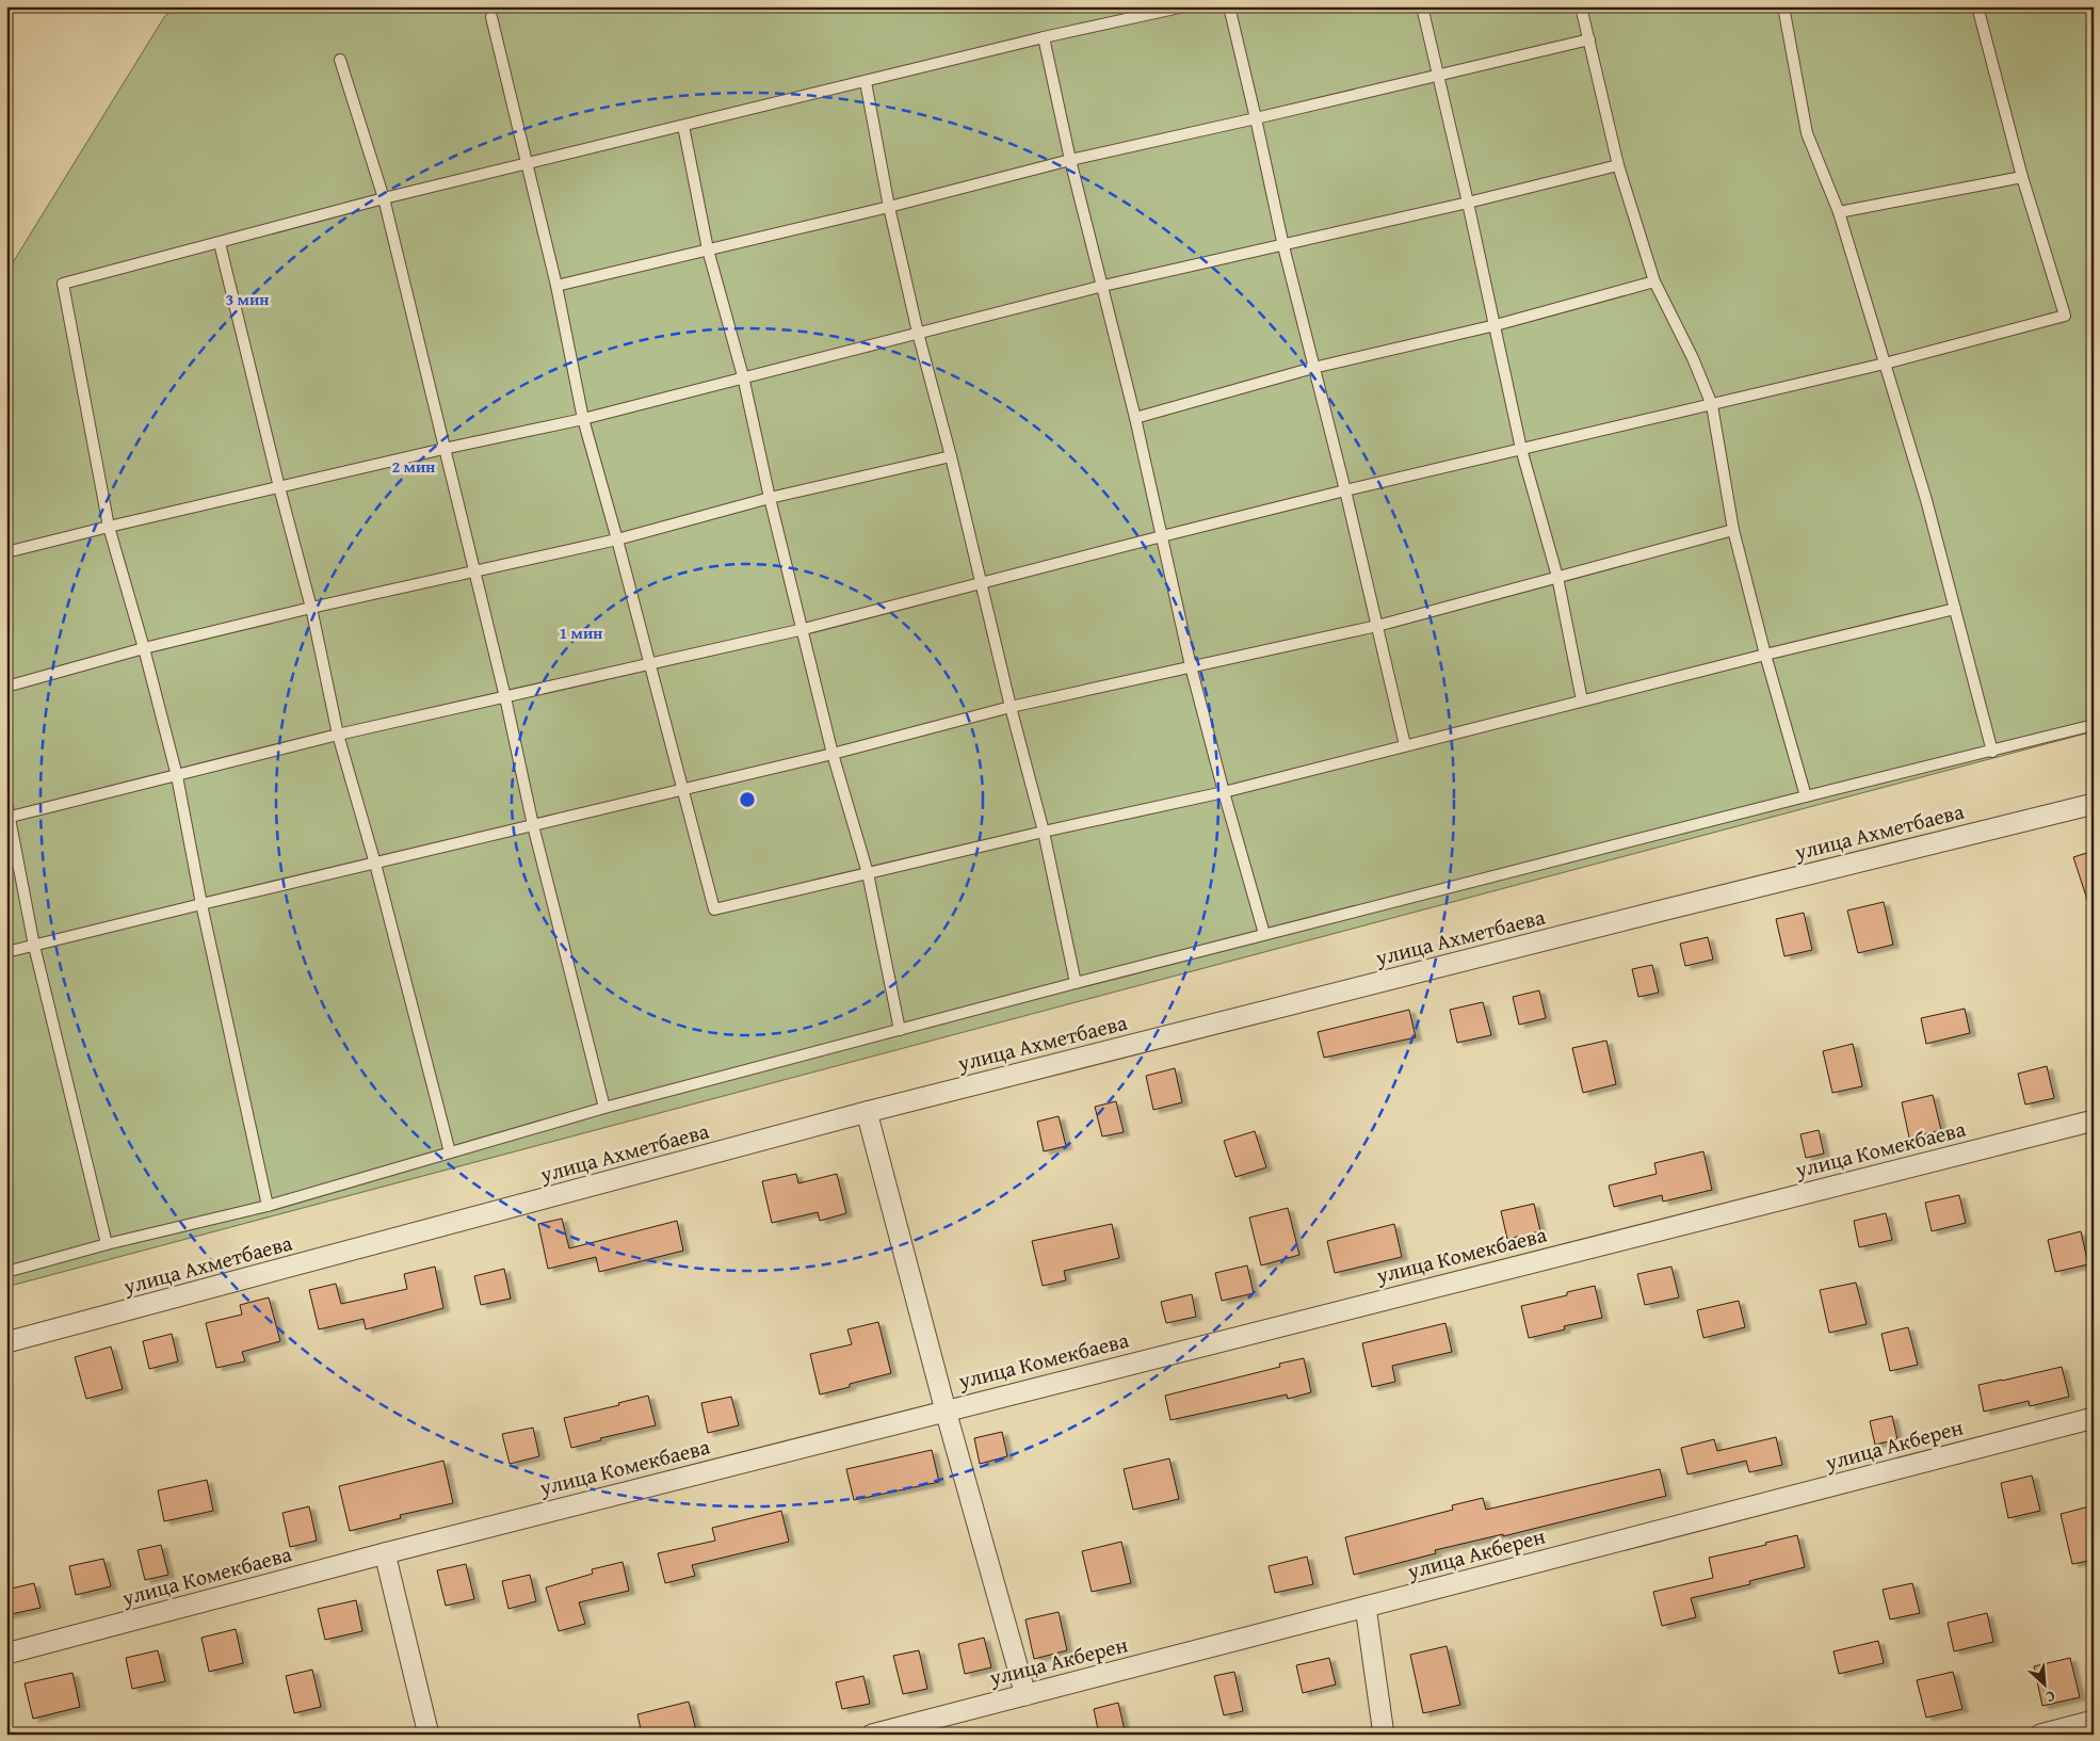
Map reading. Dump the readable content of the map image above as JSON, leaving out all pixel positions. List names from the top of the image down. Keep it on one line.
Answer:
{"streets":{"street":["улица Ахметбаева","улица Комекбаева","улица Акберен"]},"north":"bottom right","rings":["3 мин","2 мин","1 мин"]}
